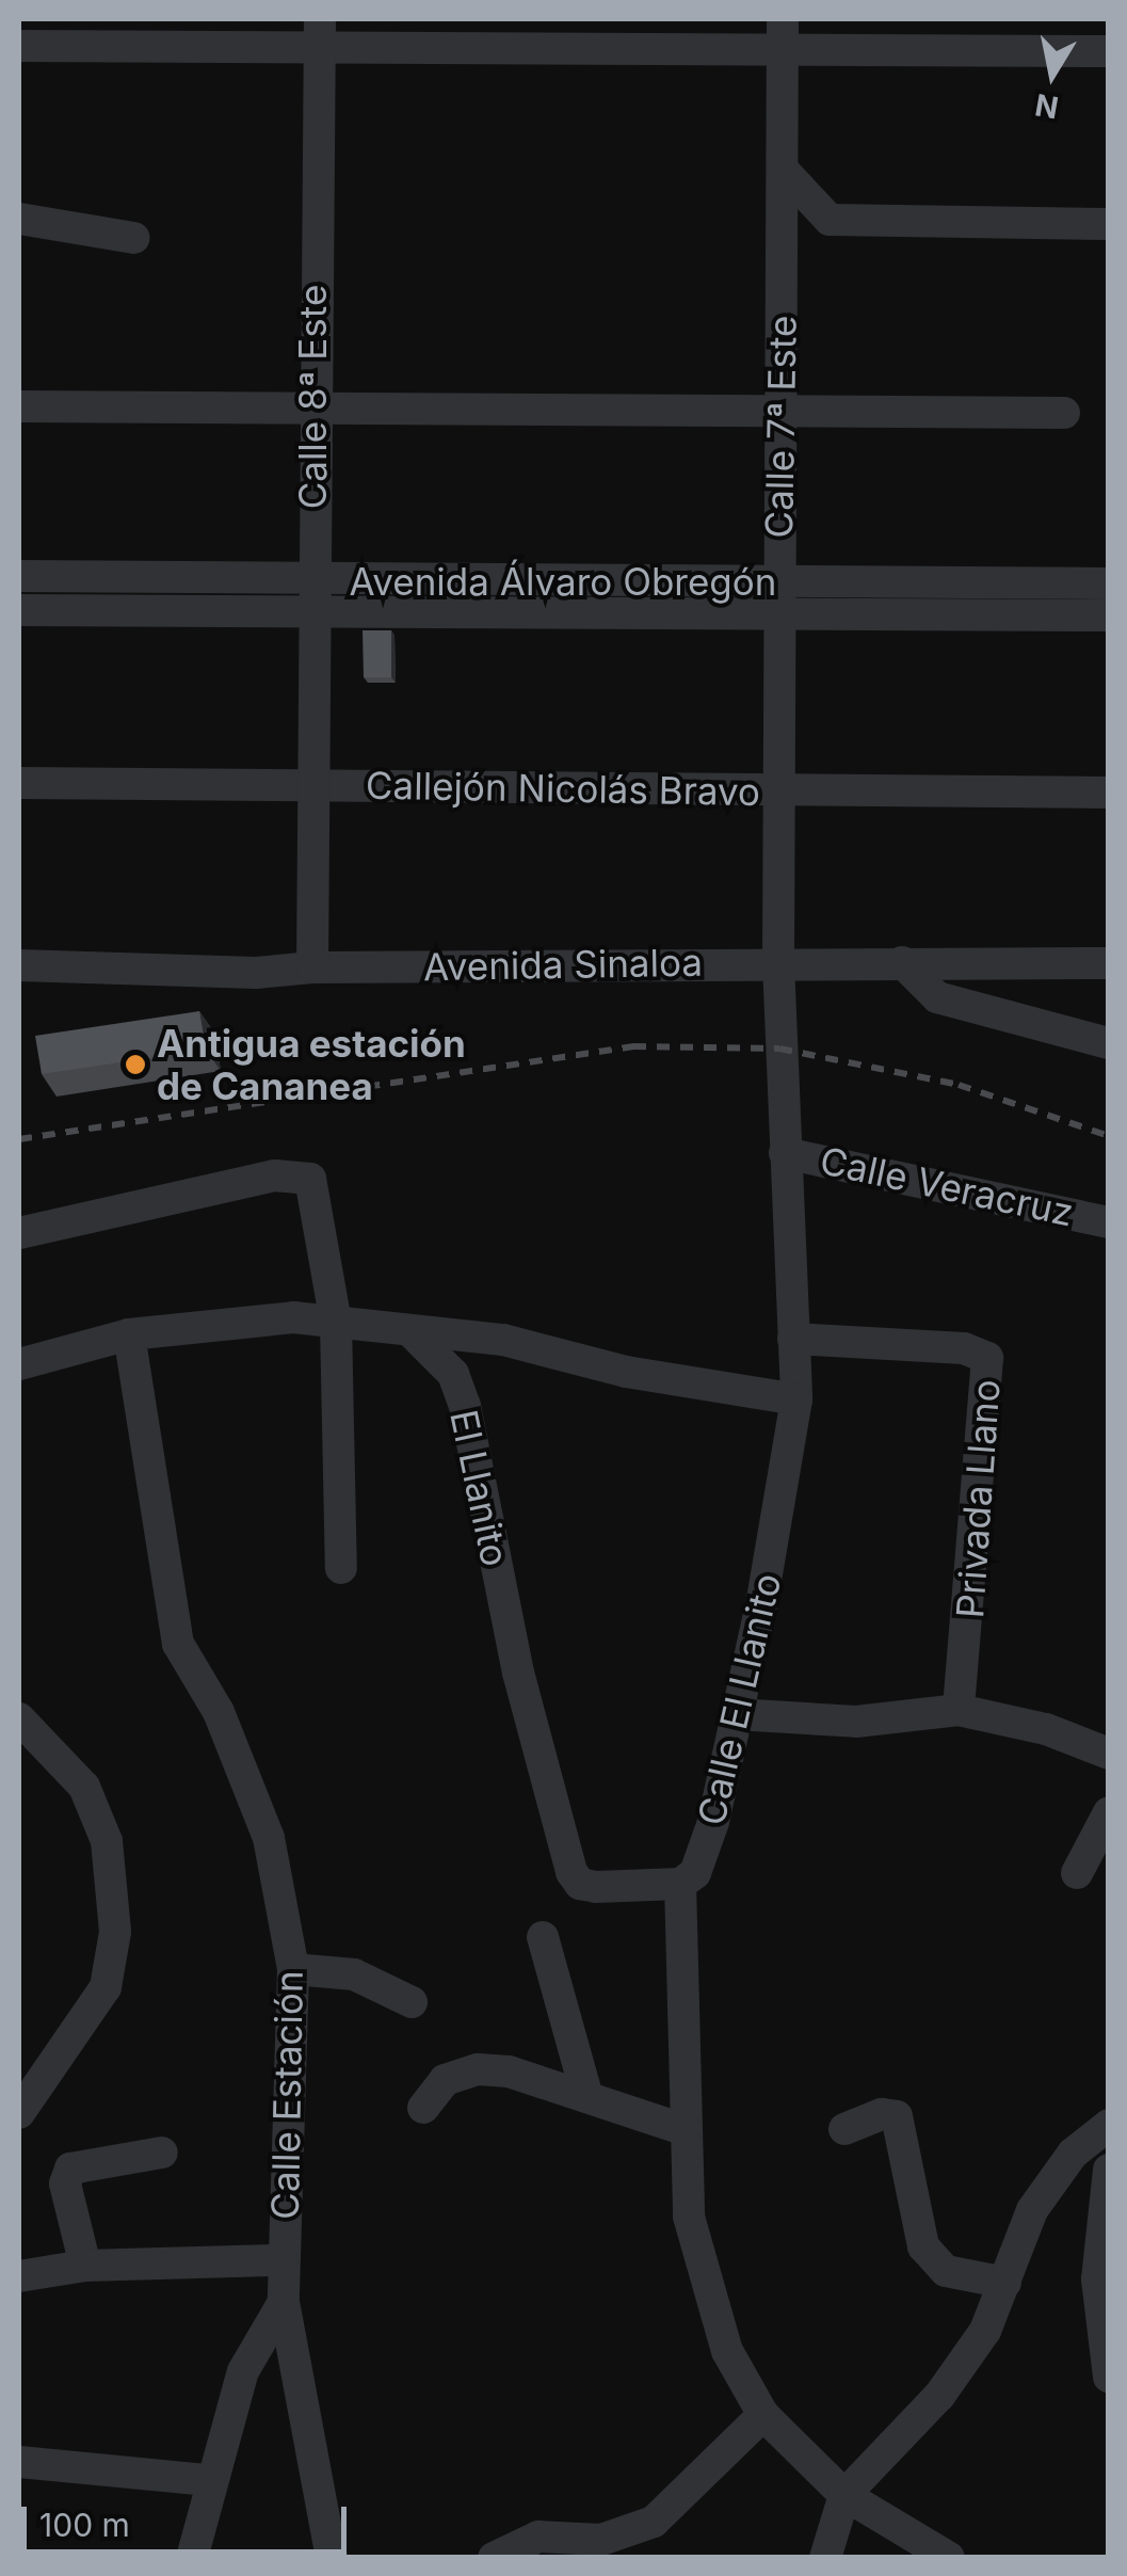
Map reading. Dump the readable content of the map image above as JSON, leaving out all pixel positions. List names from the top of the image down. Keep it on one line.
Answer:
{"streets":{"street":["Calle 8ª Este","Calle 7ª Este","Avenida Álvaro Obregón","Callejón Nicolás Bravo","Avenida Sinaloa","Calle Veracruz","El Llanito","Privada Llano","Calle El Llanito","Calle Estación"]},"crossings":[["Calle 8ª Este","Avenida Álvaro Obregón"],["Calle 8ª Este","Callejón Nicolás Bravo"],["Calle 8ª Este","Avenida Sinaloa"],["Calle 7ª Este","Avenida Álvaro Obregón"],["Calle 7ª Este","Callejón Nicolás Bravo"],["Calle 7ª Este","Avenida Sinaloa"],["Calle 7ª Este","Calle El Llanito"],["Avenida Sinaloa","Calle El Llanito"],["Calle Veracruz","Calle El Llanito"],["El Llanito","Calle El Llanito"],["Privada Llano","Calle El Llanito"]],"places":["Antigua estación de Cananea"],"scale_bar":"100 m","north":"bottom"}
